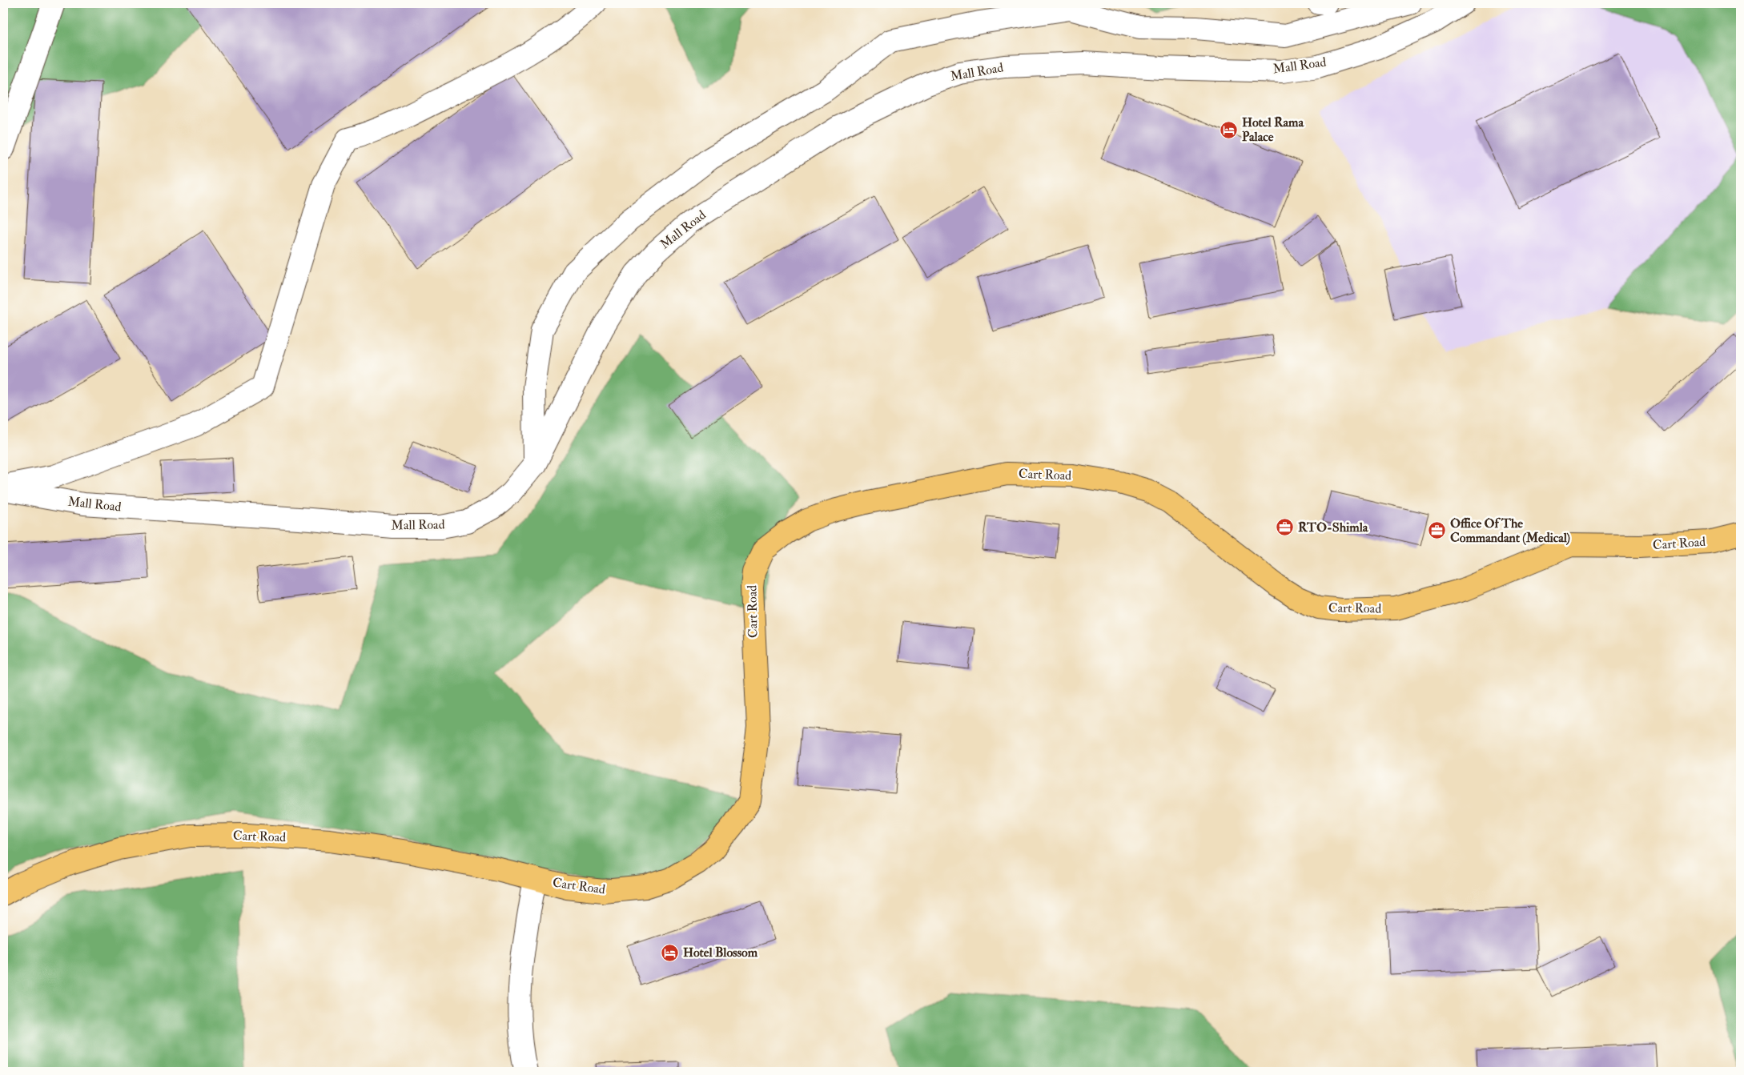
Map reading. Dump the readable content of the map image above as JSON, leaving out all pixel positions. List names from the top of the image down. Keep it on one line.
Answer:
{"streets":{"main road":["Cart Road"],"street":["Mall Road"]},"places":{"hotel":["Hotel Rama Palace","Hotel Blossom"],"office":["RTO-Shimla","Office Of The Commandant (Medical)"]}}
